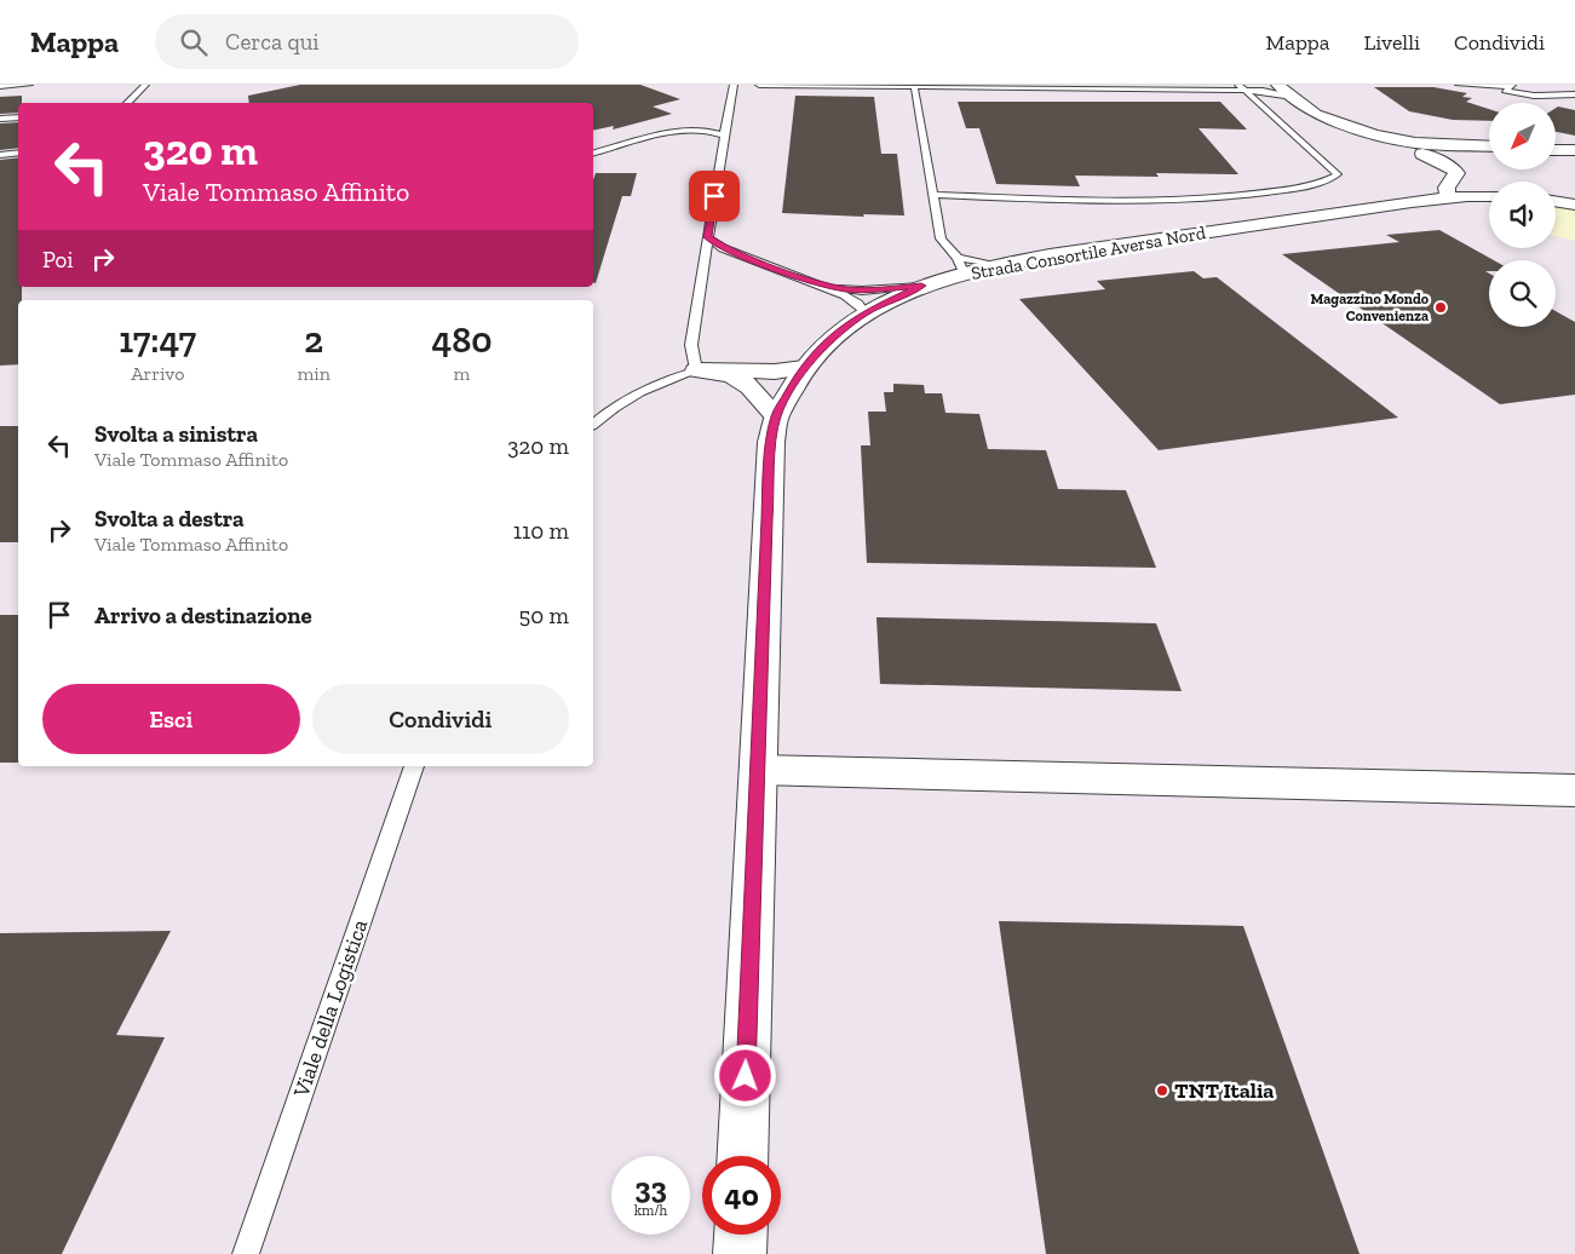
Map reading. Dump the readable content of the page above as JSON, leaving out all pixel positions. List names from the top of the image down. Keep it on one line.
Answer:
{"streets":{"street":["Strada Consortile Aversa Nord"],"lane":["Viale della Logistica"]},"places":["Magazzino Mondo Convenienza","TNT Italia"],"north":"bottom left","page":{"header":"Mappa","search":"Cerca qui","nav":["Mappa","Livelli","Condividi"],"turn":["320 m","Viale Tommaso Affinito"],"then":"Poi","eta":["17:47","Arrivo","2","min","480","m"],"list":[{"name":"Svolta a sinistra","note":"Viale Tommaso Affinito","value":"320 m"},{"name":"Svolta a destra","note":"Viale Tommaso Affinito","value":"110 m"},{"name":"Arrivo a destinazione","value":"50 m"}],"buttons":["Esci","Condividi"],"speed":"33 km/h","limit":"40"}}
